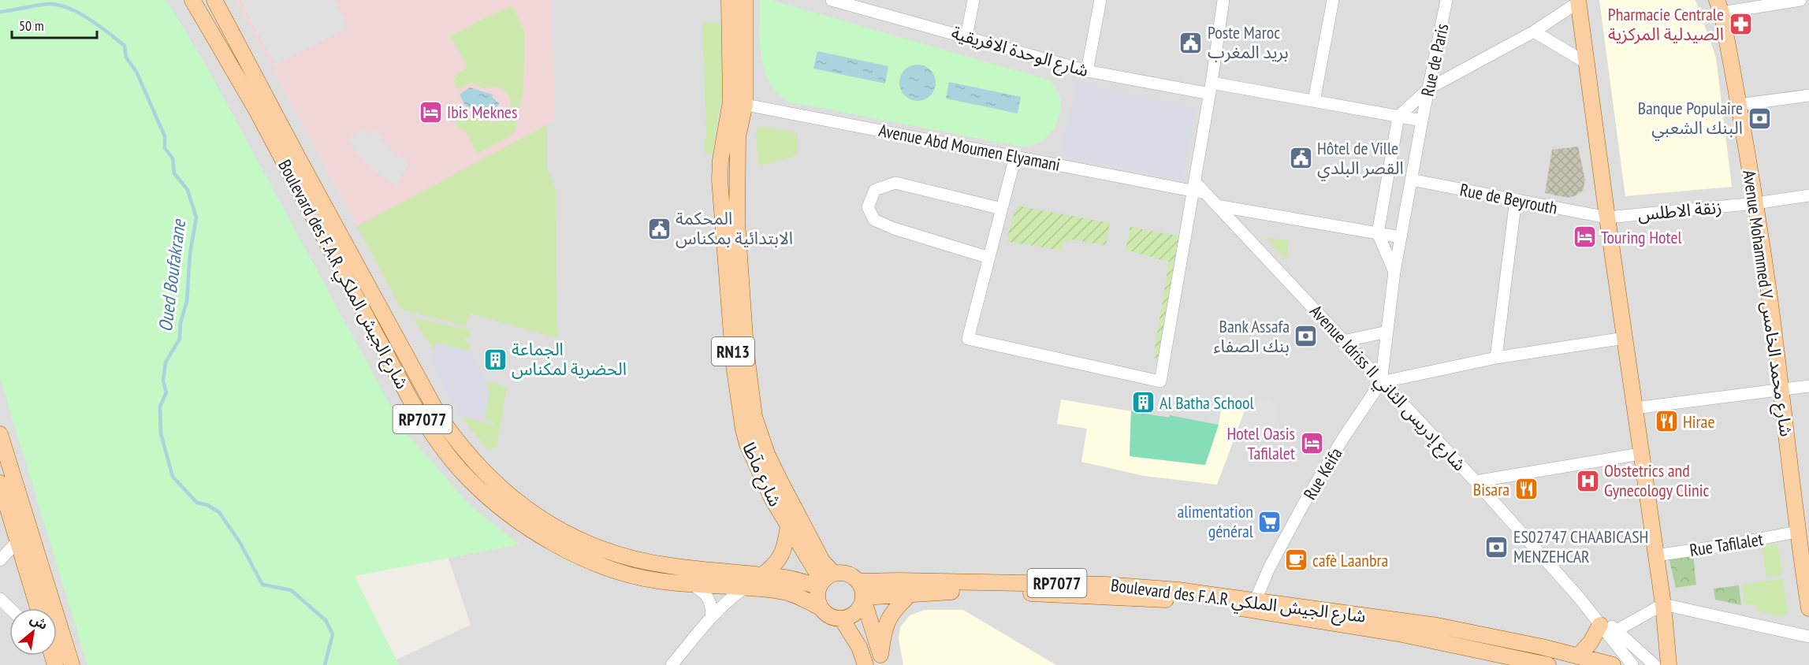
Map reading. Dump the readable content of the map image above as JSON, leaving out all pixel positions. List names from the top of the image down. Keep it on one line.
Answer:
{"streets":{"main road":["Boulevard des F.A.R شارع الجيش الملكي","Avenue Mohammed V شارع محمد الخامس","RN13","RP7077","شارع مآطا"],"street":["شارع الوحدة الافريقية","Rue de Paris","Avenue Abd Moumen Elyamani","Rue de Beyrouth","زنقة الاطلس","Avenue Idriss II شارع إدريس الثاني","Rue Keifa","Rue Tafilalet"]},"crossings":[["شارع الوحدة الافريقية","Rue de Paris"],["Rue de Paris","Rue de Beyrouth"],["Avenue Abd Moumen Elyamani","RN13"],["Avenue Abd Moumen Elyamani","Avenue Idriss II شارع إدريس الثاني"],["Avenue Abd Moumen Elyamani","شارع مآطا"],["Rue de Beyrouth","زنقة الاطلس"],["زنقة الاطلس","Avenue Mohammed V شارع محمد الخامس"],["Boulevard des F.A.R شارع الجيش الملكي","RN13"],["Boulevard des F.A.R شارع الجيش الملكي","Rue Keifa"],["Boulevard des F.A.R شارع الجيش الملكي","شارع مآطا"],["Avenue Mohammed V شارع محمد الخامس","Rue Tafilalet"],["RN13","شارع مآطا"],["Avenue Idriss II شارع إدريس الثاني","Rue Keifa"]],"water":["Oued Boufakrane"],"places":{"pharmacy":["Pharmacie Centrale الصيدلية المركزية"],"public building":["Poste Maroc بريد المغرب","Hôtel de Ville القصر البلدي","المحكمة الابتدائية بمكناس"],"hotel":["Ibis Meknes","Touring Hotel","Hotel Oasis Tafilalet"],"bank":["Banque Populaire البنك الشعبي","Bank Assafa بنك الصفاء","ES02747 CHAABICASH MENZEHCAR"],"building":["الجماعة الحضرية لمكناس","Al Batha School"],"restaurant":["Hirae","Bisara"],"hospital":["Obstetrics and Gynecology Clinic"],"supermarket":["alimentation général"],"cafe":["cafè Laanbra"]},"scale_bar":"50 m","north":"top right"}
